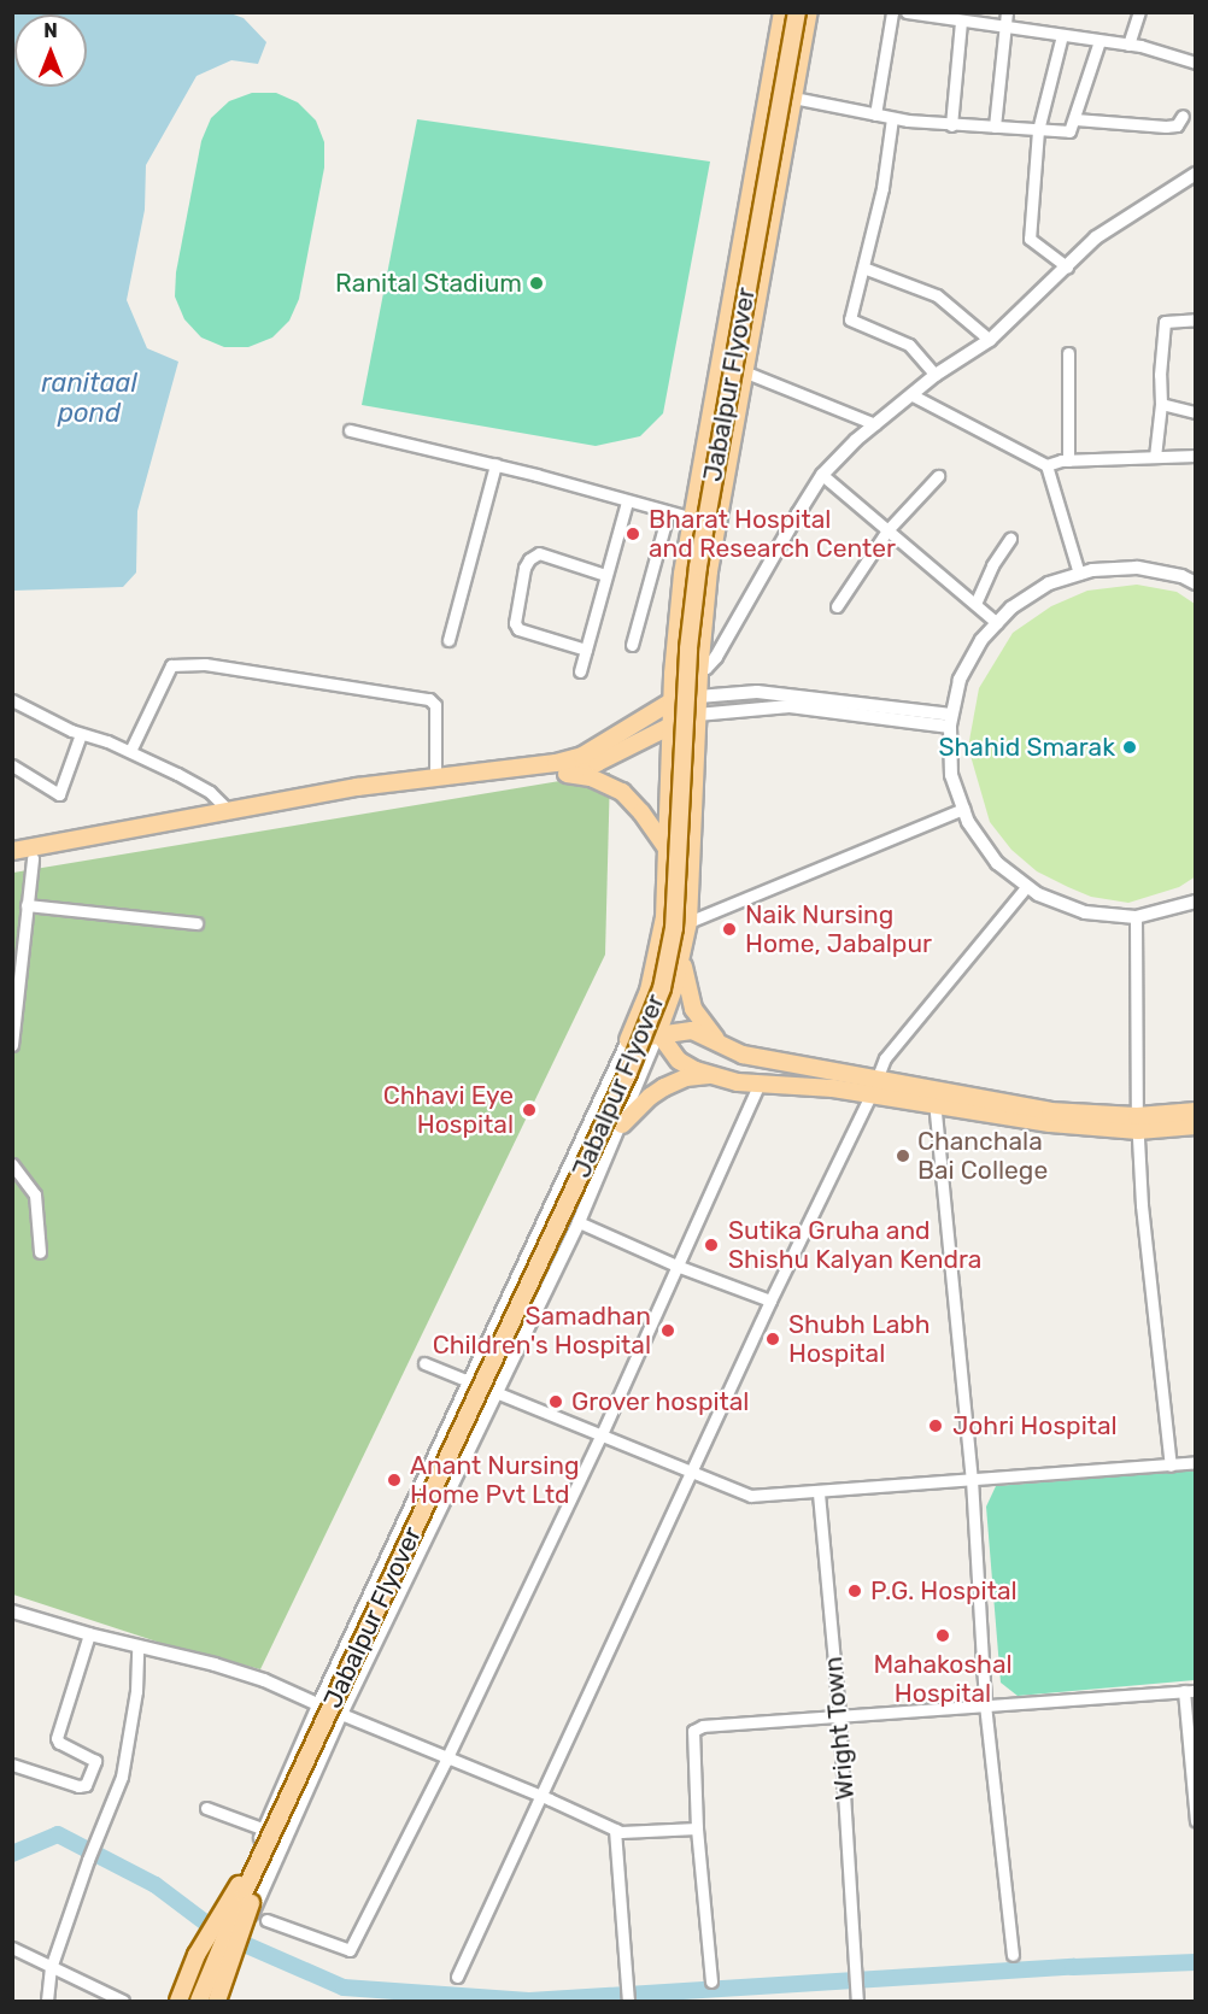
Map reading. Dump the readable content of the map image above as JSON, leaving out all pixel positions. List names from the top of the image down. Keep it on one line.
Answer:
{"streets":{"main road":["Jabalpur Flyover"],"street":["Wright Town"]},"water":["ranitaal pond"],"places":["Ranital Stadium","Bharat Hospital and Research Center","Shahid Smarak","Naik Nursing Home, Jabalpur","Chhavi Eye Hospital","Chanchala Bai College","Sutika Gruha and Shishu Kalyan Kendra","Samadhan Children's Hospital","Shubh Labh Hospital","Grover hospital","Johri Hospital","Anant Nursing Home Pvt Ltd","P.G. Hospital","Mahakoshal Hospital"],"north":"top"}
